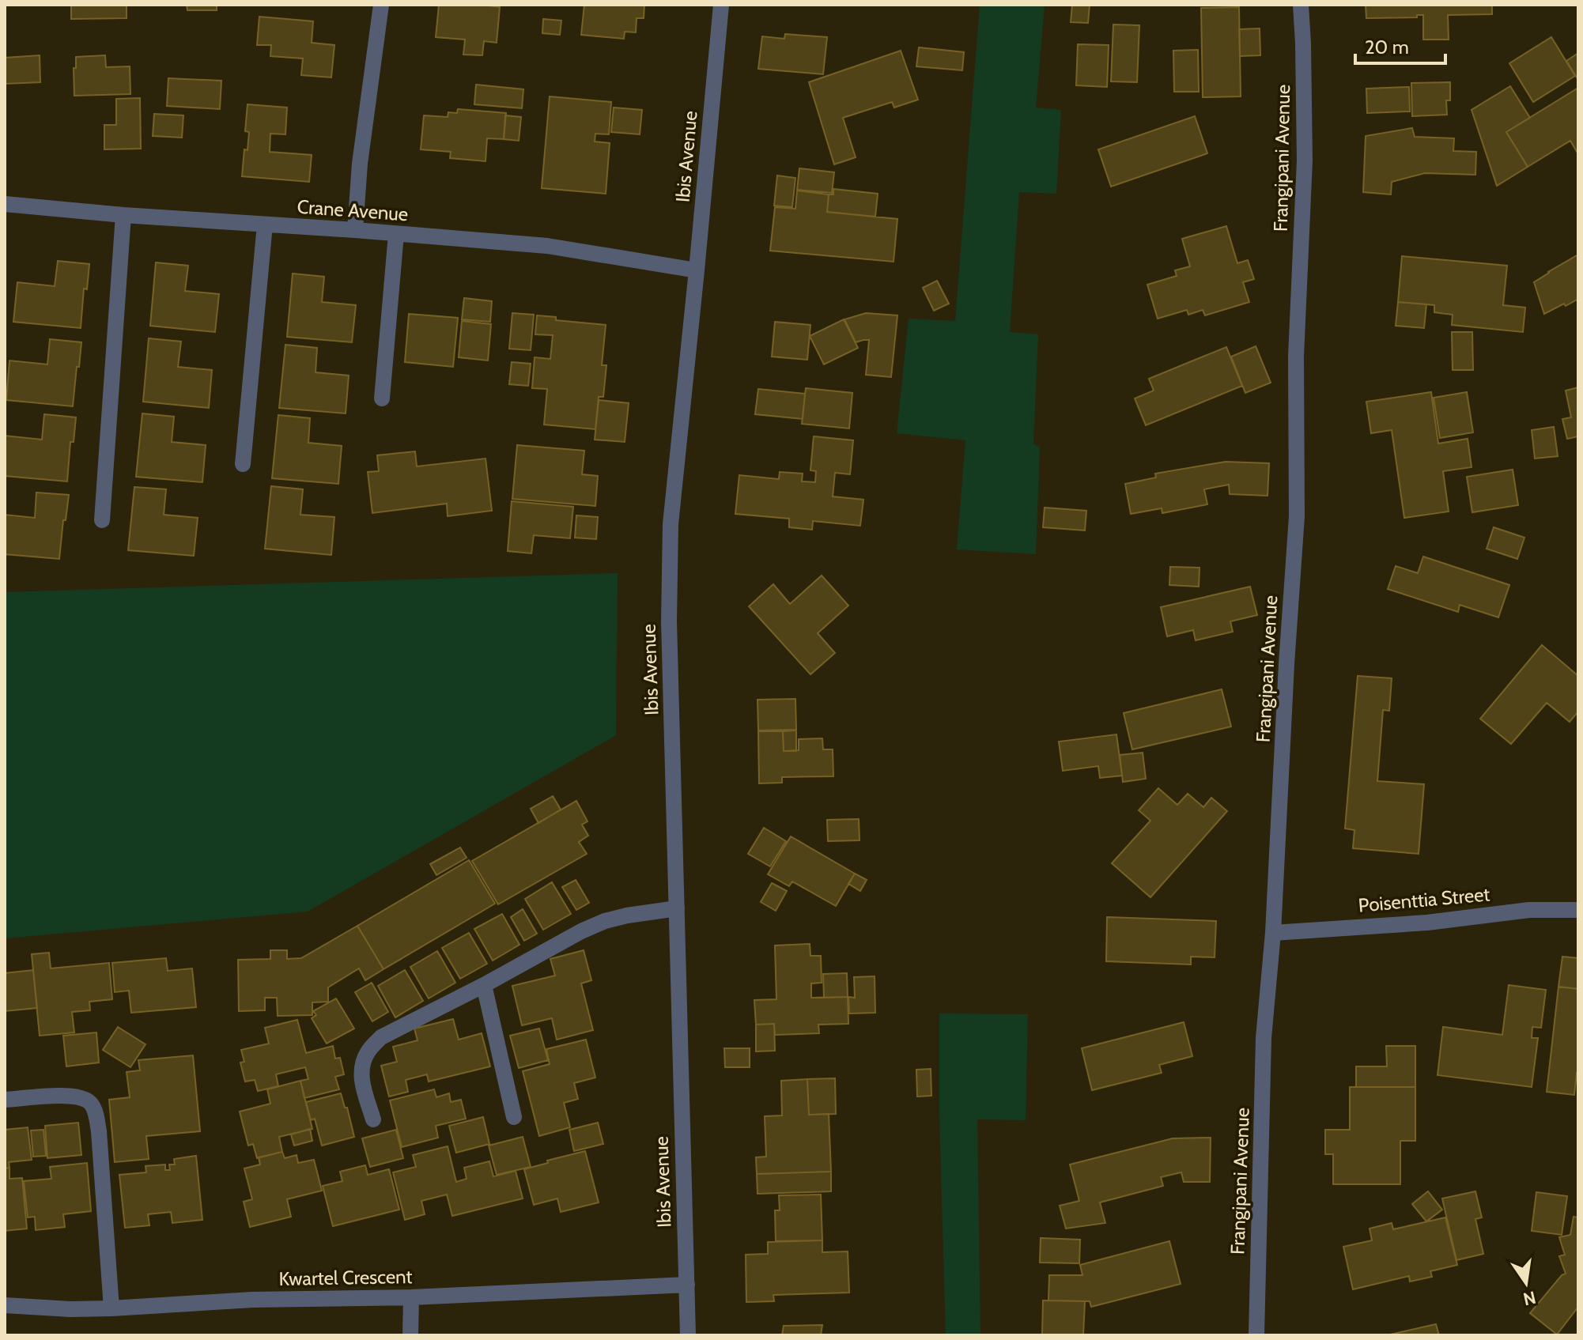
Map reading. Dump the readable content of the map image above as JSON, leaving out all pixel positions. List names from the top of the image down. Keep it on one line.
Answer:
{"streets":{"street":["Ibis Avenue","Frangipani Avenue","Crane Avenue","Poisenttia Street","Kwartel Crescent"]},"crossings":[["Ibis Avenue","Crane Avenue"],["Ibis Avenue","Kwartel Crescent"],["Frangipani Avenue","Poisenttia Street"]],"scale_bar":"20 m","north":"bottom"}
